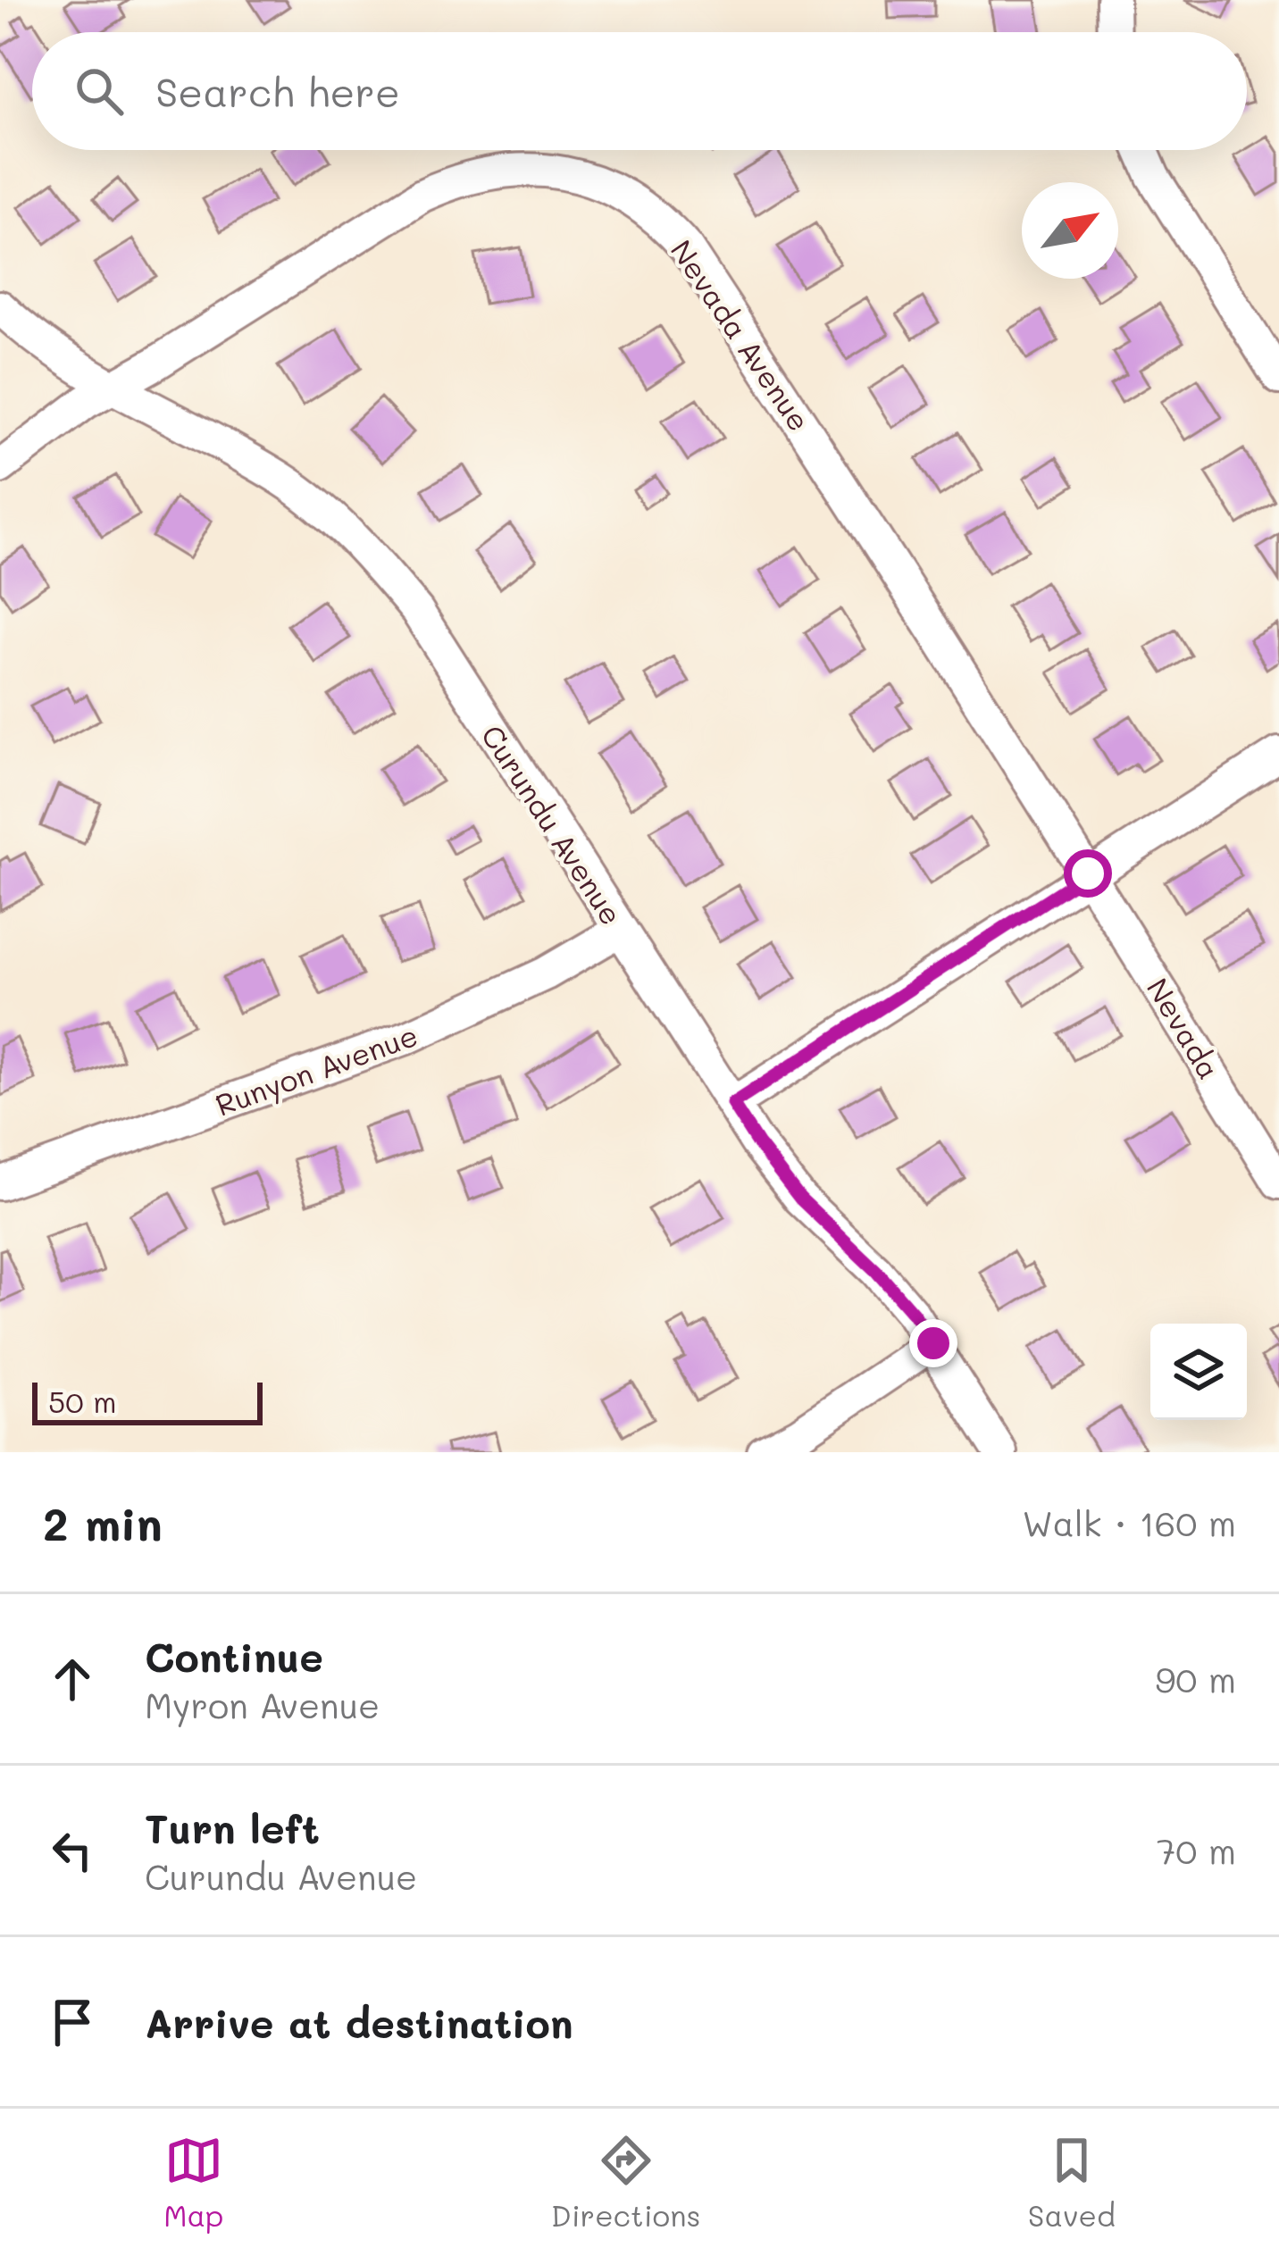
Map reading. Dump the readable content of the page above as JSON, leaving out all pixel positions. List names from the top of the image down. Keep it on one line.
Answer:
{"streets":{"street":["Nevada Avenue","Curundu Avenue","Nevada","Runyon Avenue"]},"crossings":[["Nevada Avenue","Curundu Avenue"],["Nevada Avenue","Nevada"],["Curundu Avenue","Runyon Avenue"]],"scale_bar":"50 m","north":"top right","page":{"search":"Search here","scale":"50 m","heading":["2 min","Walk · 160 m"],"list":[["Continue","Myron Avenue","90 m"],["Turn left","Curundu Avenue","70 m"],"Arrive at destination"],"nav":["Map","Directions","Saved"]}}
